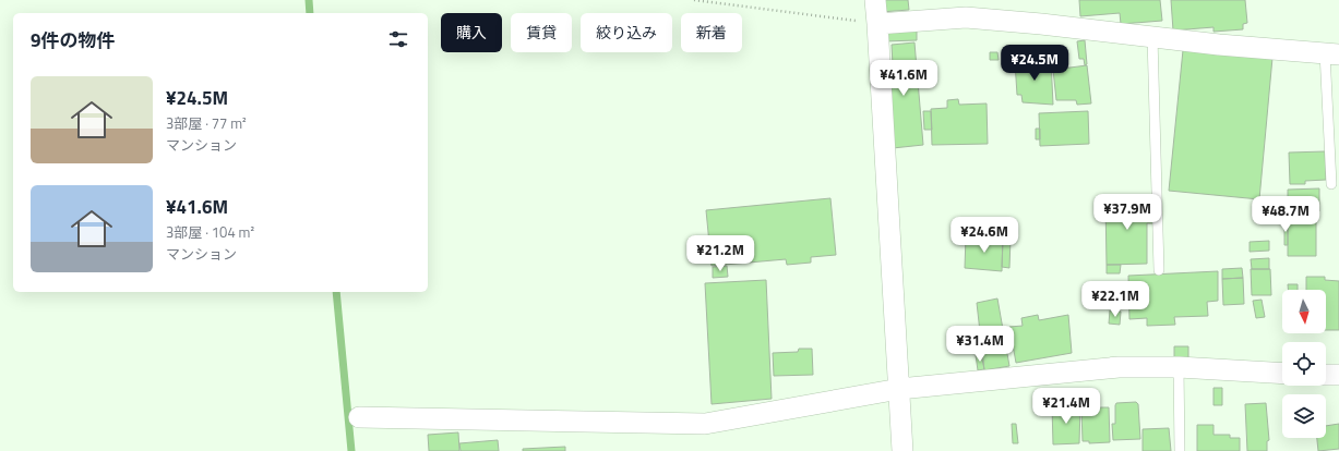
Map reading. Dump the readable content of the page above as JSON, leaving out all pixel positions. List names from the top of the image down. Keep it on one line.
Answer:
{"north":"bottom","page":{"chip":["購入","賃貸","絞り込み","新着"],"heading":"9件の物件","price":["¥24.5M","¥41.6M","¥37.9M","¥48.7M","¥24.6M","¥21.2M","¥22.1M","¥31.4M","¥21.4M"],"list":[{"name":"¥24.5M","note":"3部屋 · 77 m² · マンション"},{"name":"¥41.6M","note":"3部屋 · 104 m² · マンション"}]}}
